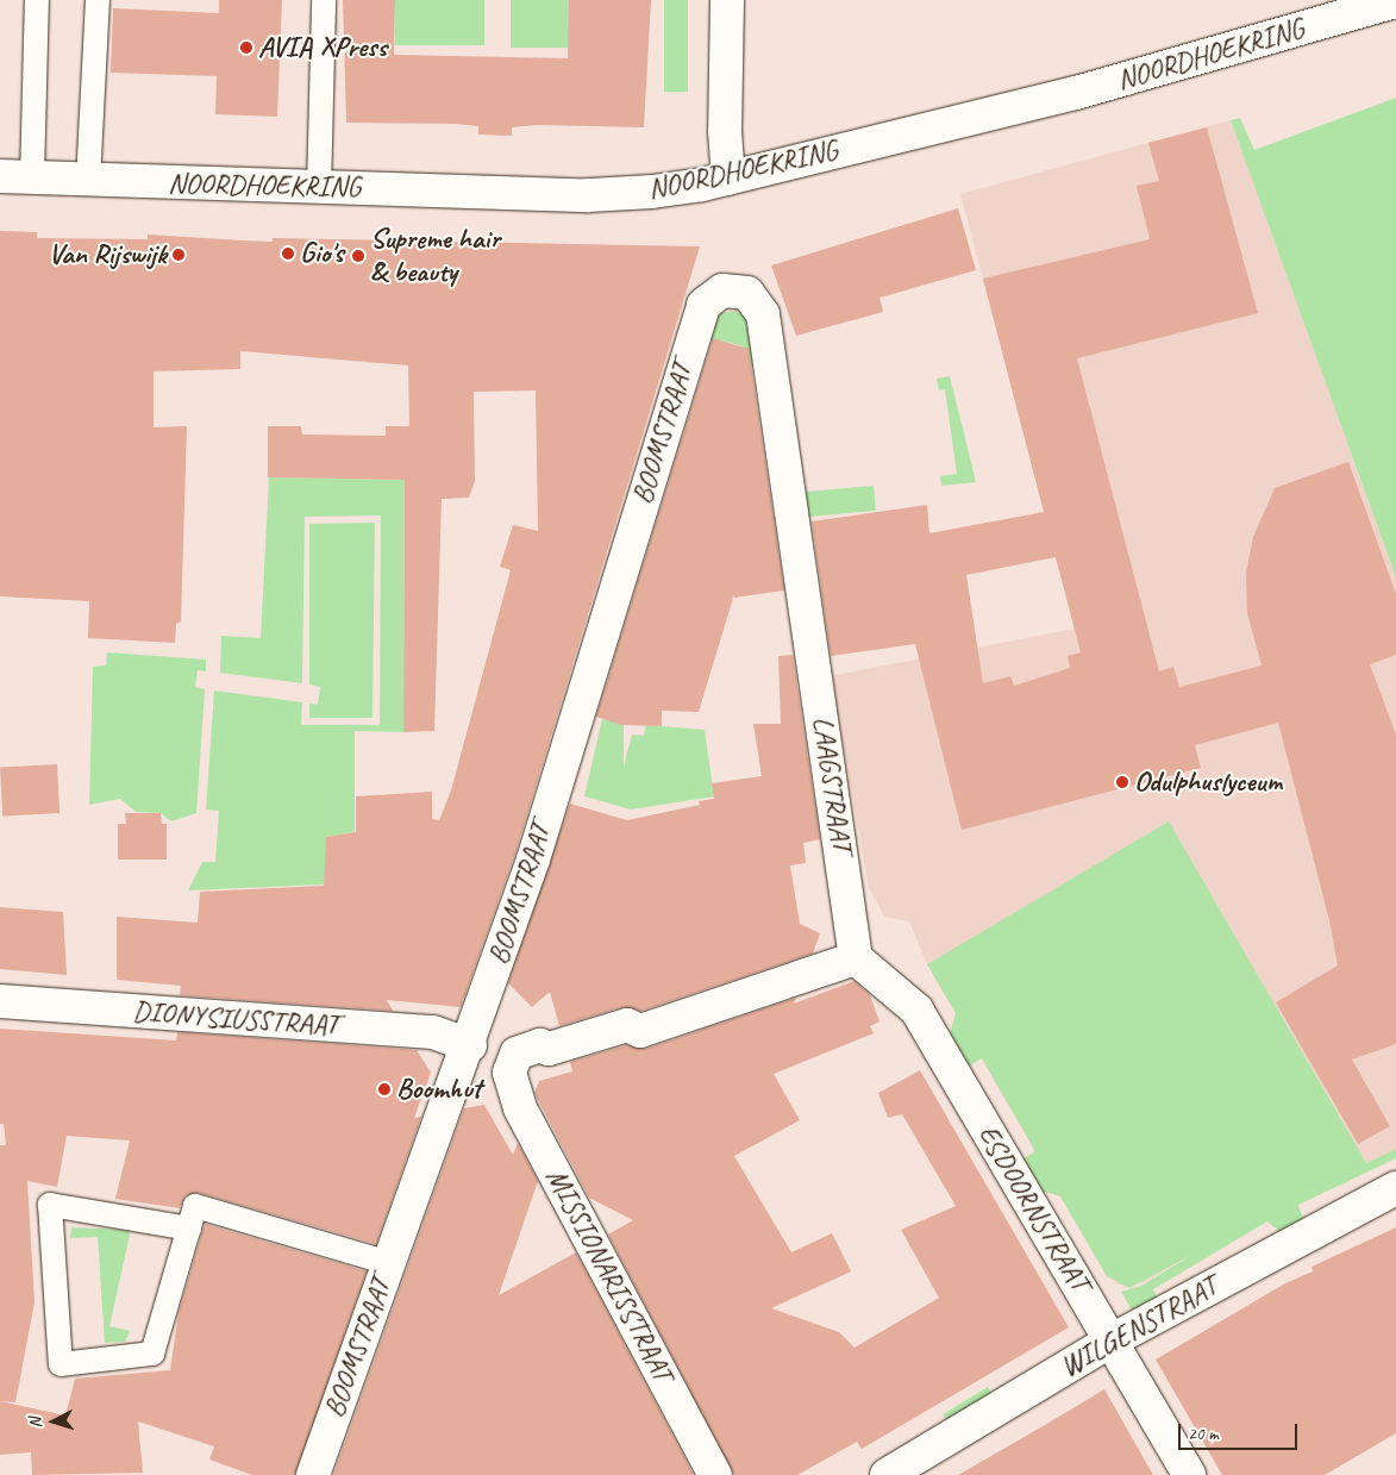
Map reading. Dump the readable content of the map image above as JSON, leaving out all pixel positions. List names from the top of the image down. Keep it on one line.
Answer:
{"streets":{"street":["NOORDHOEKRING","BOOMSTRAAT","LAAGSTRAAT","DIONYSIUSSTRAAT","ESDOORNSTRAAT","MISSIONARISSTRAAT","WILGENSTRAAT"]},"crossings":[["BOOMSTRAAT","LAAGSTRAAT"],["BOOMSTRAAT","DIONYSIUSSTRAAT"],["LAAGSTRAAT","ESDOORNSTRAAT"],["DIONYSIUSSTRAAT","MISSIONARISSTRAAT"],["ESDOORNSTRAAT","WILGENSTRAAT"]],"places":["AVIA XPress","Gio's","Van Rijswijk","Supreme hair & beauty","Odulphuslyceum","Boomhut"],"scale_bar":"20 m","north":"left"}
